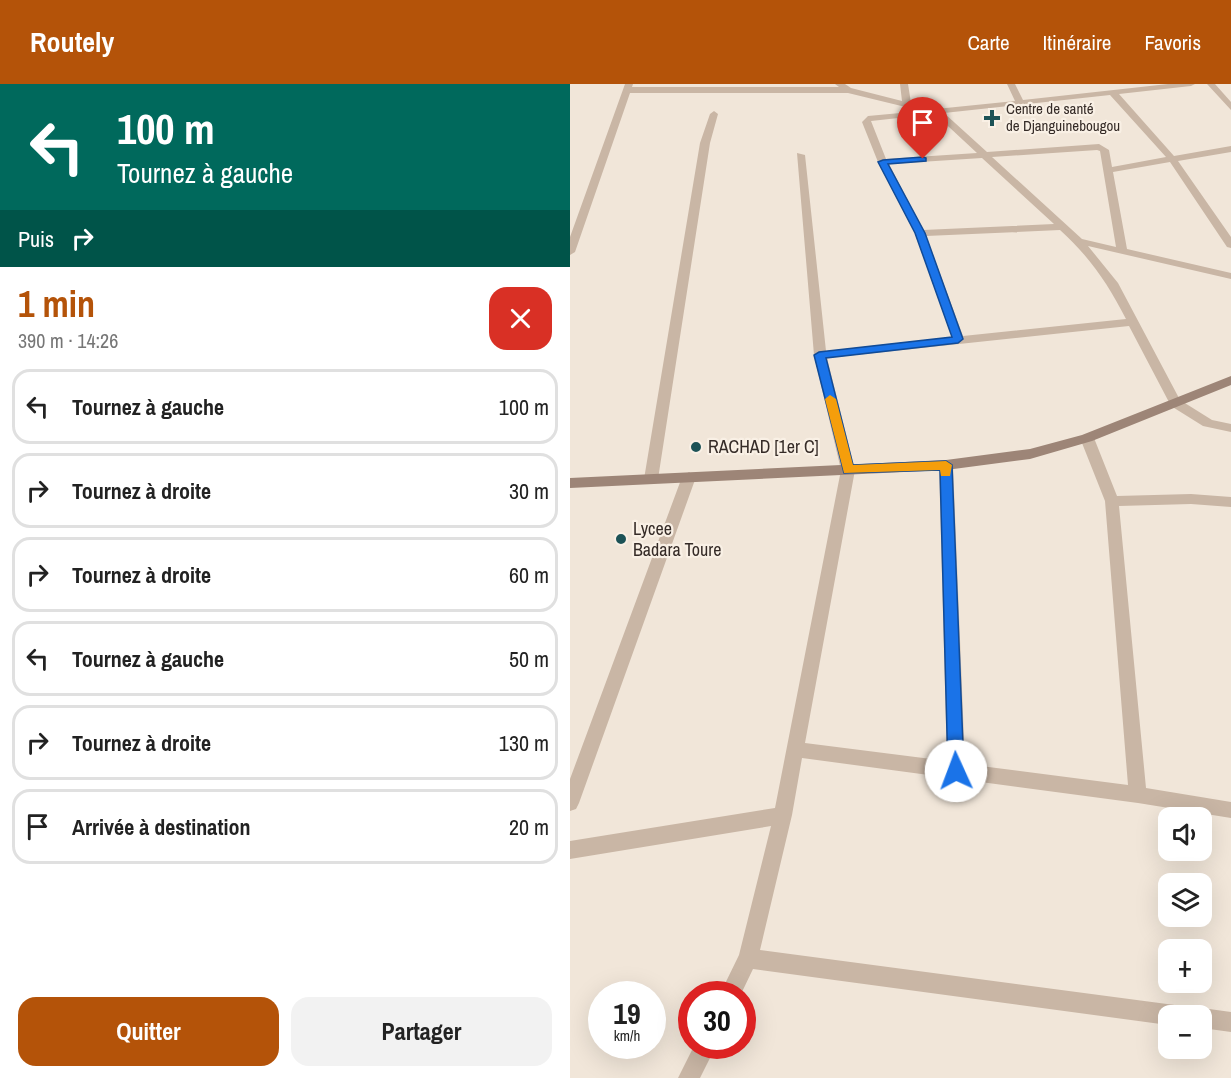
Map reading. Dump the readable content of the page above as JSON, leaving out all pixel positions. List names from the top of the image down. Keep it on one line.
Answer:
{"places":{"health":["Centre de santé de Djanguinebougou"],"other":["RACHAD [1er C]","Lycee Badara Toure"]},"page":{"header":"Routely","nav":["Carte","Itinéraire","Favoris"],"turn":["100 m","Tournez à gauche"],"then":"Puis","heading":["1 min","390 m · 14:26"],"list":[{"name":"Tournez à gauche","value":"100 m"},{"name":"Tournez à droite","value":"30 m"},{"name":"Tournez à droite","value":"60 m"},{"name":"Tournez à gauche","value":"50 m"},{"name":"Tournez à droite","value":"130 m"},{"name":"Arrivée à destination","value":"20 m"}],"map_buttons":["+","−"],"speed":"19 km/h","limit":"30","buttons":["Quitter","Partager"]}}
